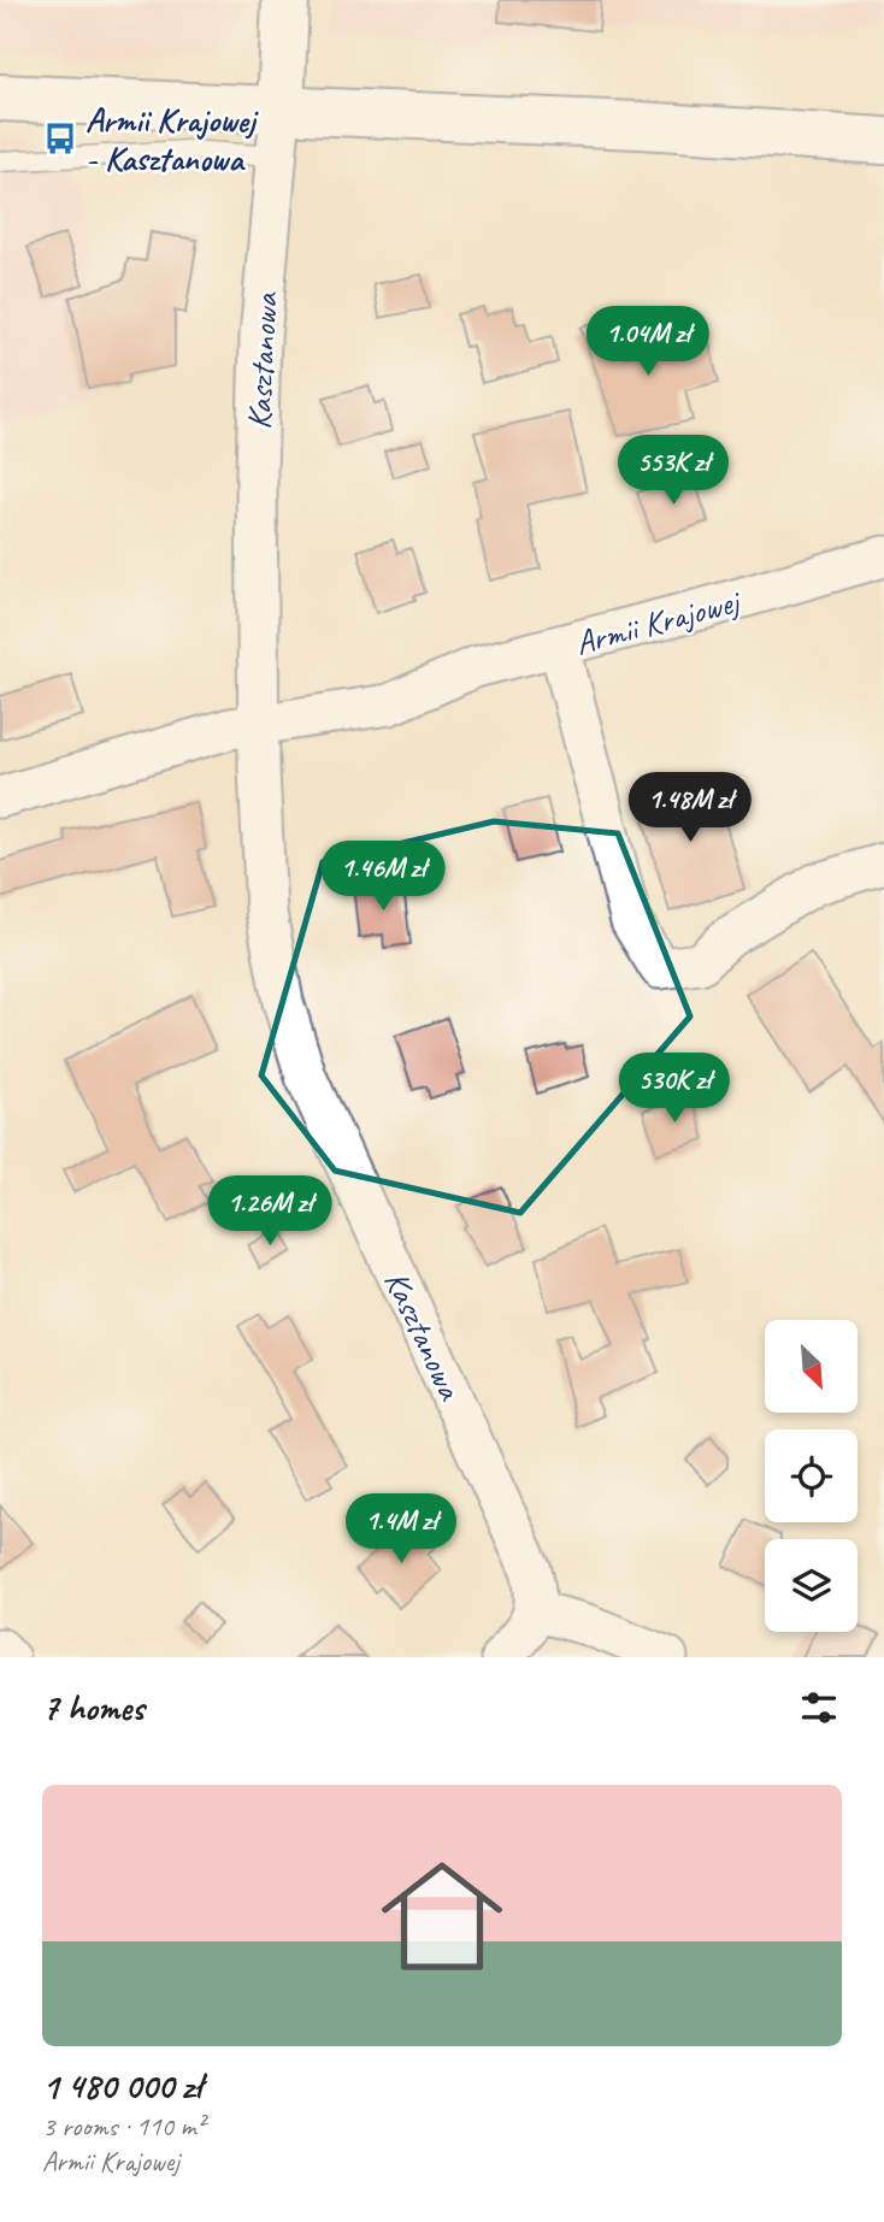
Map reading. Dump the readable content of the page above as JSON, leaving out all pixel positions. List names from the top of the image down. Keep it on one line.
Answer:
{"streets":{"street":["Kasztanowa","Armii Krajowej"]},"places":{"bus stop":["Armii Krajowej - Kasztanowa"]},"north":"bottom right","page":{"price":["1.04M zł","553K zł","1.48M zł","1.46M zł","530K zł","1.26M zł","1.4M zł"],"heading":"7 homes","list":[{"name":"1 480 000 zł","note":"3 rooms · 110 m² · Armii Krajowej"}]}}
